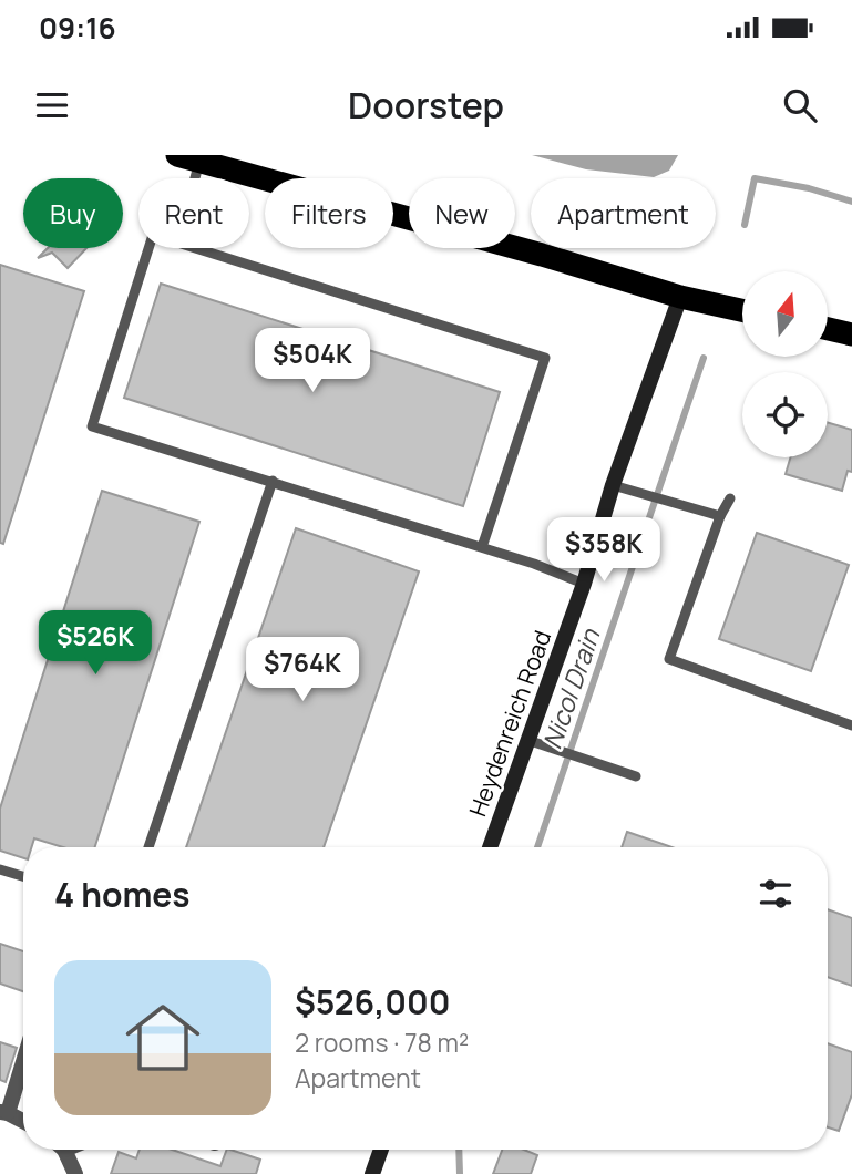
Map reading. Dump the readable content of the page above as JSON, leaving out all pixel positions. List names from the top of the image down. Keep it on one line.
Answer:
{"streets":{"street":["Heydenreich Road"]},"water":["Nicol Drain"],"north":"top","page":{"status":"09:16","header":"Doorstep","chip":["Buy","Rent","Filters","New","Apartment"],"price":["$504K","$358K","$526K","$764K"],"heading":"4 homes","list":[{"name":"$526,000","note":"2 rooms · 78 m² · Apartment"}]}}
